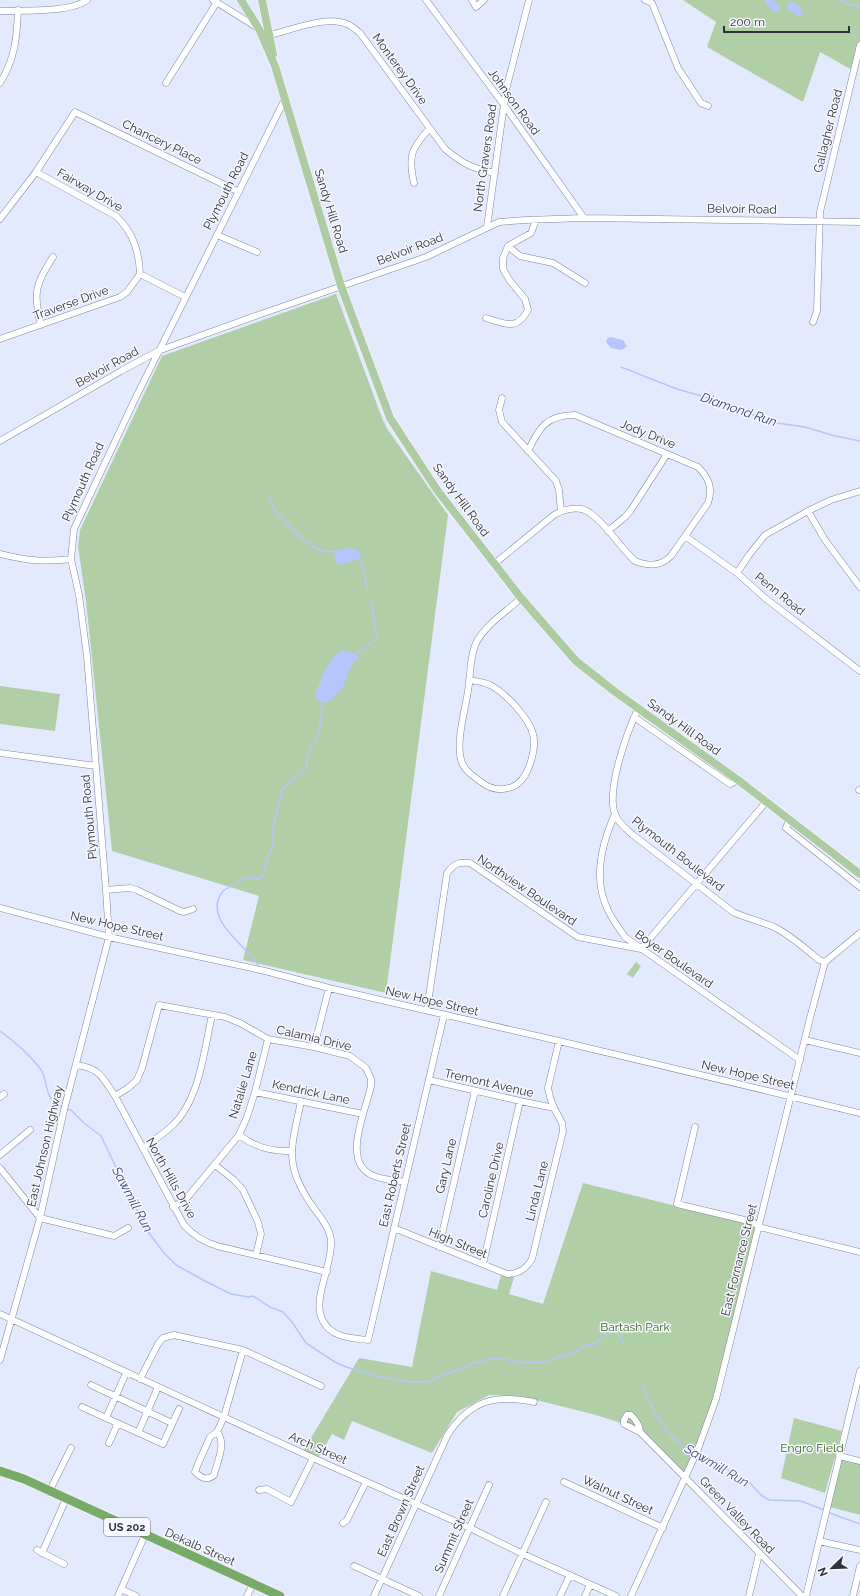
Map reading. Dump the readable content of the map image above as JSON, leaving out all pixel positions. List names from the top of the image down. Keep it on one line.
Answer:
{"streets":{"highway":["US 202","Dekalb Street"],"main road":["Sandy Hill Road"],"street":["Monterey Drive","Johnson Road","Gallagher Road","Chancery Place","North Gravers Road","Fairway Drive","Plymouth Road","Belvoir Road","Traverse Drive","Jody Drive","Penn Road","Plymouth Boulevard","Northview Boulevard","New Hope Street","Boyer Boulevard","Calamia Drive","Tremont Avenue","Natalie Lane","Kendrick Lane","East Johnson Highway","Gary Lane","East Roberts Street","North Hills Drive","Caroline Drive","Linda Lane","High Street","East Fornance Street","Arch Street","Walnut Street","East Brown Street","Green Valley Road","Summit Street"]},"crossings":[["Monterey Drive","North Gravers Road"],["Johnson Road","North Gravers Road"],["Johnson Road","Belvoir Road"],["Gallagher Road","Belvoir Road"],["Chancery Place","Fairway Drive"],["Chancery Place","Plymouth Road"],["North Gravers Road","Belvoir Road"],["Fairway Drive","Traverse Drive"],["Plymouth Road","Belvoir Road"],["Plymouth Road","Sandy Hill Road"],["Plymouth Road","New Hope Street"],["Plymouth Road","East Johnson Highway"],["Belvoir Road","Sandy Hill Road"],["Sandy Hill Road","Plymouth Boulevard"],["Jody Drive","Penn Road"],["Plymouth Boulevard","Boyer Boulevard"],["Plymouth Boulevard","East Fornance Street"],["Northview Boulevard","New Hope Street"],["Northview Boulevard","Boyer Boulevard"],["New Hope Street","East Johnson Highway"],["New Hope Street","East Roberts Street"],["New Hope Street","Linda Lane"],["New Hope Street","East Fornance Street"],["Boyer Boulevard","East Fornance Street"],["Calamia Drive","Natalie Lane"],["Calamia Drive","Kendrick Lane"],["Calamia Drive","East Roberts Street"],["Calamia Drive","North Hills Drive"],["Tremont Avenue","Gary Lane"],["Tremont Avenue","East Roberts Street"],["Tremont Avenue","Caroline Drive"],["Tremont Avenue","Linda Lane"],["Natalie Lane","Kendrick Lane"],["Natalie Lane","North Hills Drive"],["East Johnson Highway","North Hills Drive"],["East Johnson Highway","Arch Street"],["Gary Lane","High Street"],["East Roberts Street","North Hills Drive"],["East Roberts Street","High Street"],["Caroline Drive","High Street"],["Linda Lane","High Street"],["East Fornance Street","Walnut Street"],["East Fornance Street","Green Valley Road"],["Arch Street","East Brown Street"],["Arch Street","Summit Street"]],"water":["Diamond Run","Sawmill Run"],"parks":["Bartash Park","Engro Field"],"scale_bar":"200 m","north":"bottom left"}
